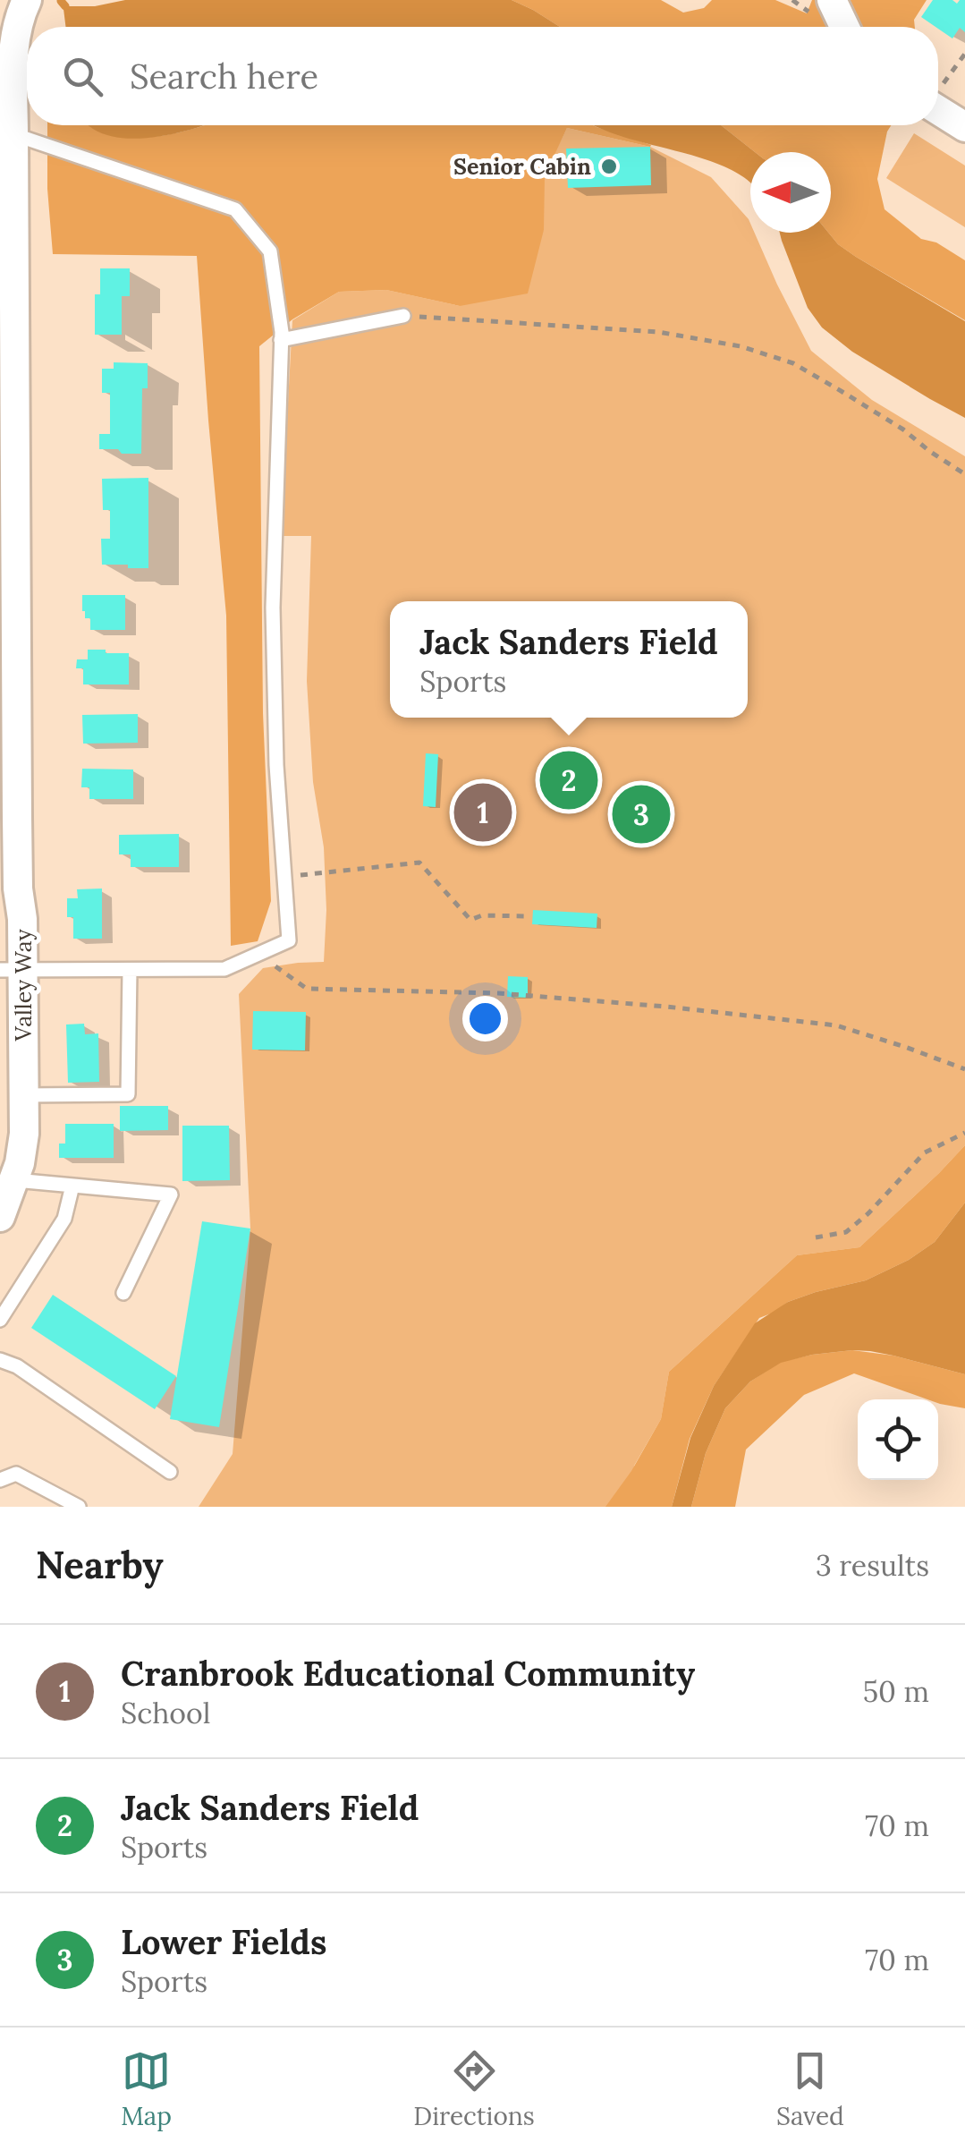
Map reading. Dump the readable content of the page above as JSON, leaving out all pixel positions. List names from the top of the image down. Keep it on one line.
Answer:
{"streets":{"street":["Valley Way"]},"places":["Senior Cabin"],"north":"left","page":{"search":"Search here","popup":["Jack Sanders Field","Sports"],"pins":["2","1","3"],"heading":["Nearby","3 results"],"list":[{"mark":"1","name":"Cranbrook Educational Community","note":"School","value":"50 m"},{"mark":"2","name":"Jack Sanders Field","note":"Sports","value":"70 m"},{"mark":"3","name":"Lower Fields","note":"Sports","value":"70 m"}],"nav":["Map","Directions","Saved"]}}
